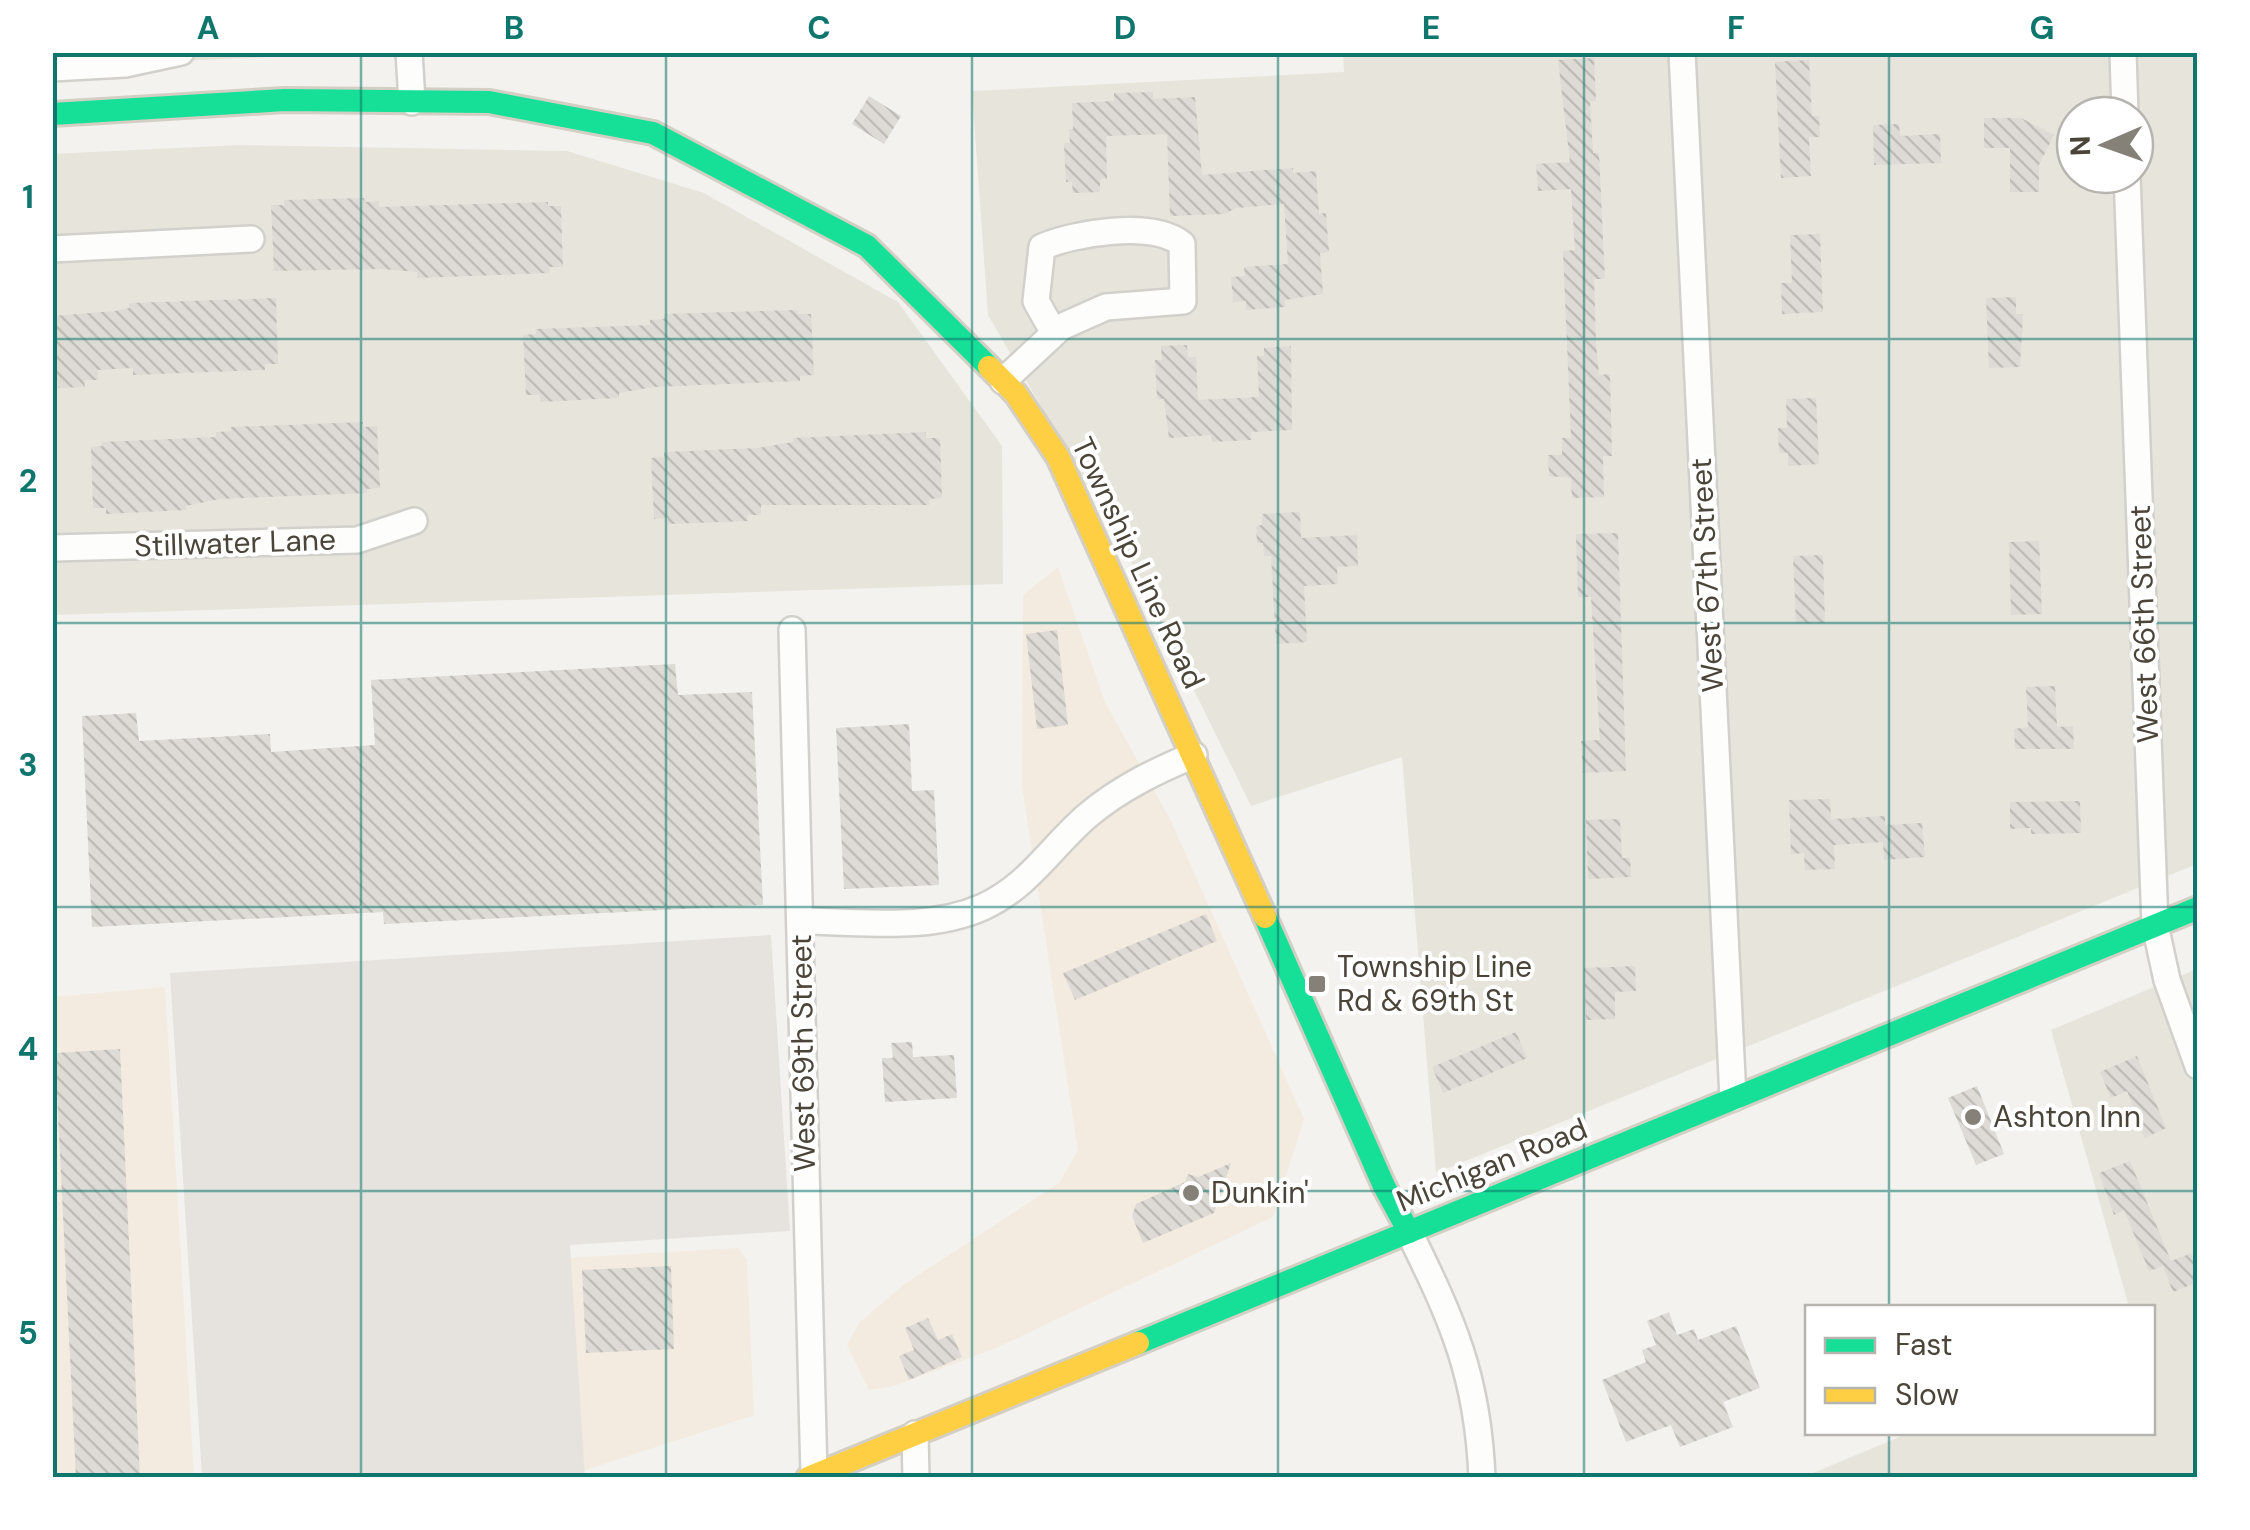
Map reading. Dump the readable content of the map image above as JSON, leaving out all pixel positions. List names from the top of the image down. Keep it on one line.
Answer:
{"streets":{"main road":["Township Line Road","Michigan Road"],"street":["Stillwater Lane","West 67th Street","West 66th Street","West 69th Street"]},"crossings":[["Township Line Road","Michigan Road"],["West 67th Street","Michigan Road"],["West 66th Street","Michigan Road"],["West 69th Street","Michigan Road"]],"places":{"transit":["Township Line Rd & 69th St"],"other":["Ashton Inn","Dunkin'"]},"legend":["Fast","Slow"],"north":"left","grid":{"columns":["A","B","C","D","E","F","G"],"rows":["1","2","3","4","5"]}}
